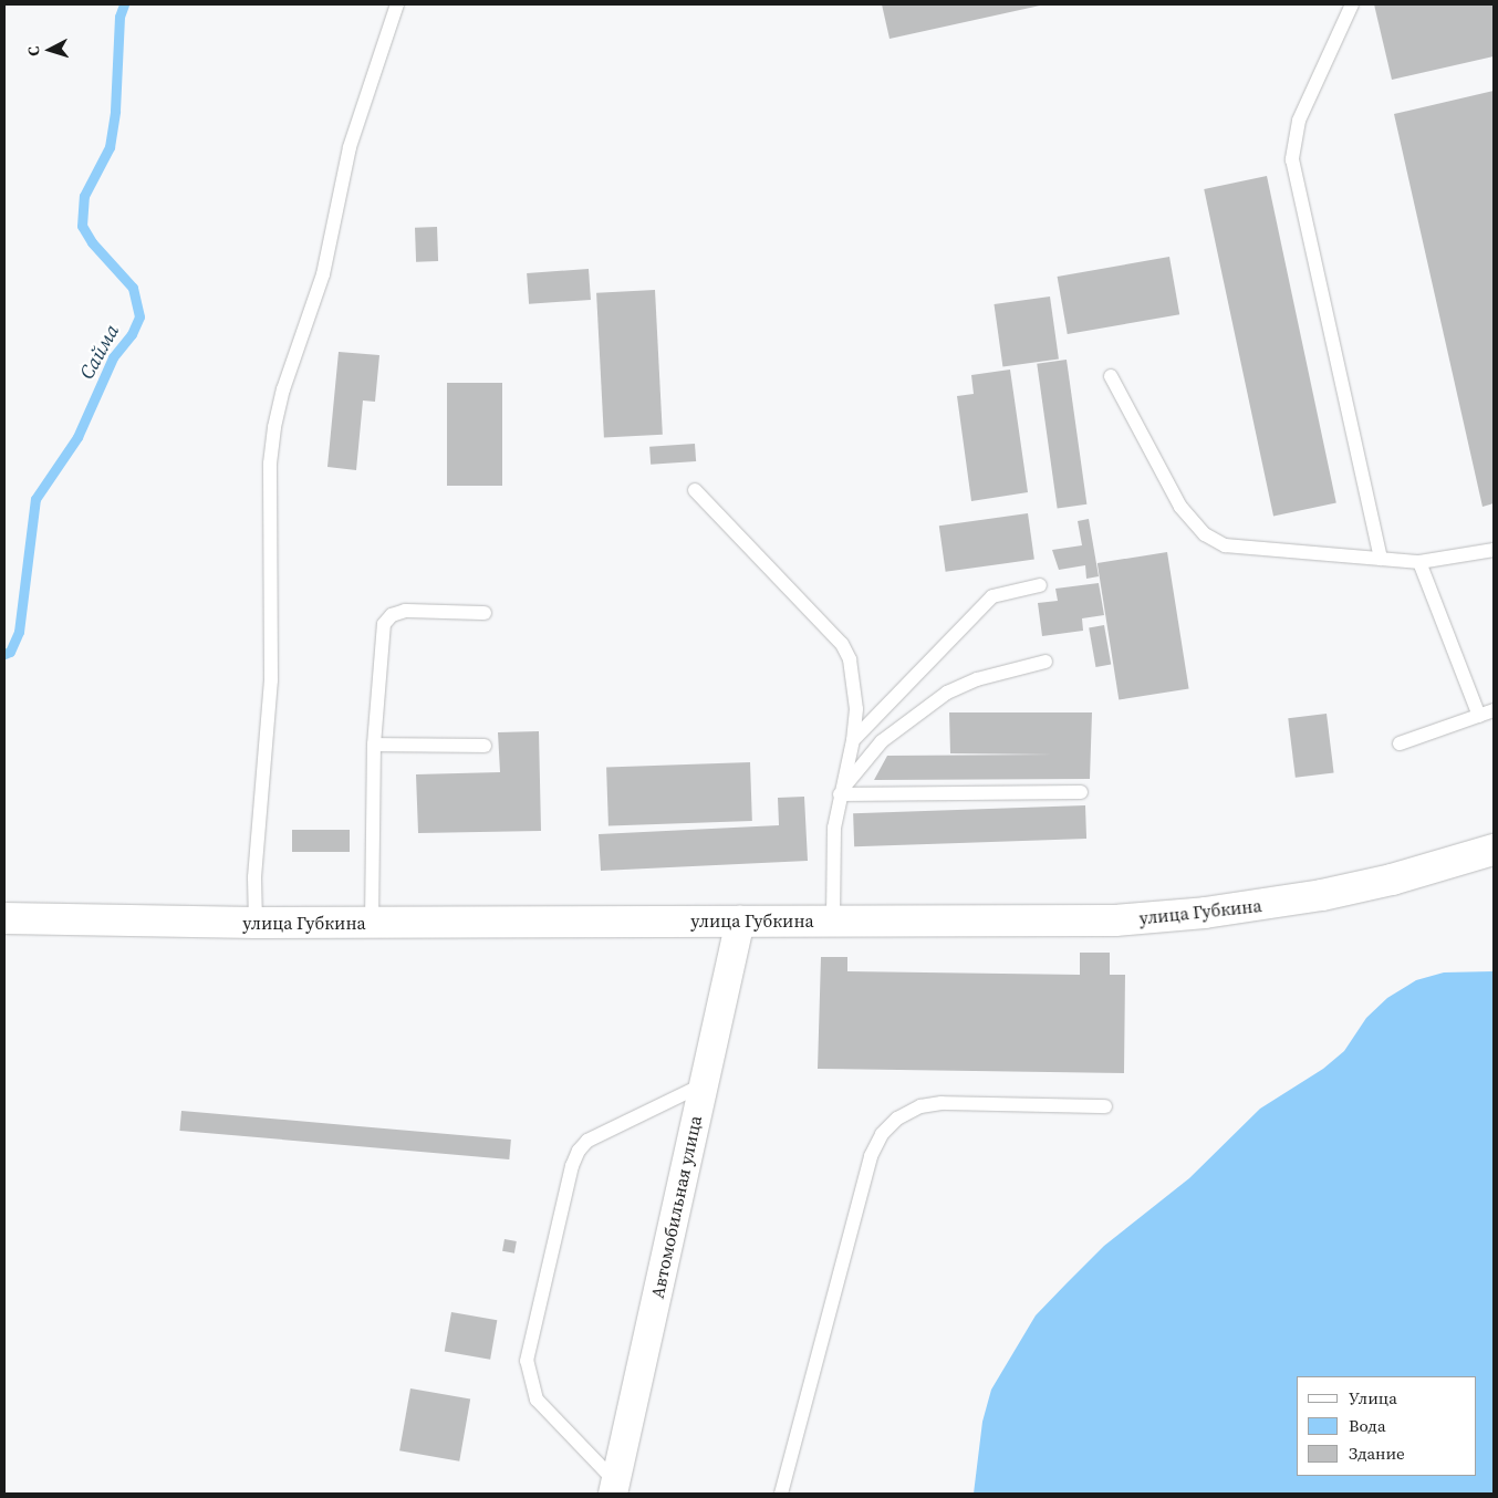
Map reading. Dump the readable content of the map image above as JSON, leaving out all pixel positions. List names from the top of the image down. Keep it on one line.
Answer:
{"streets":{"street":["улица Губкина","Автомобильная улица"]},"crossings":[["улица Губкина","Автомобильная улица"]],"water":["Сайма"],"legend":["Улица","Вода","Здание"],"north":"left"}
